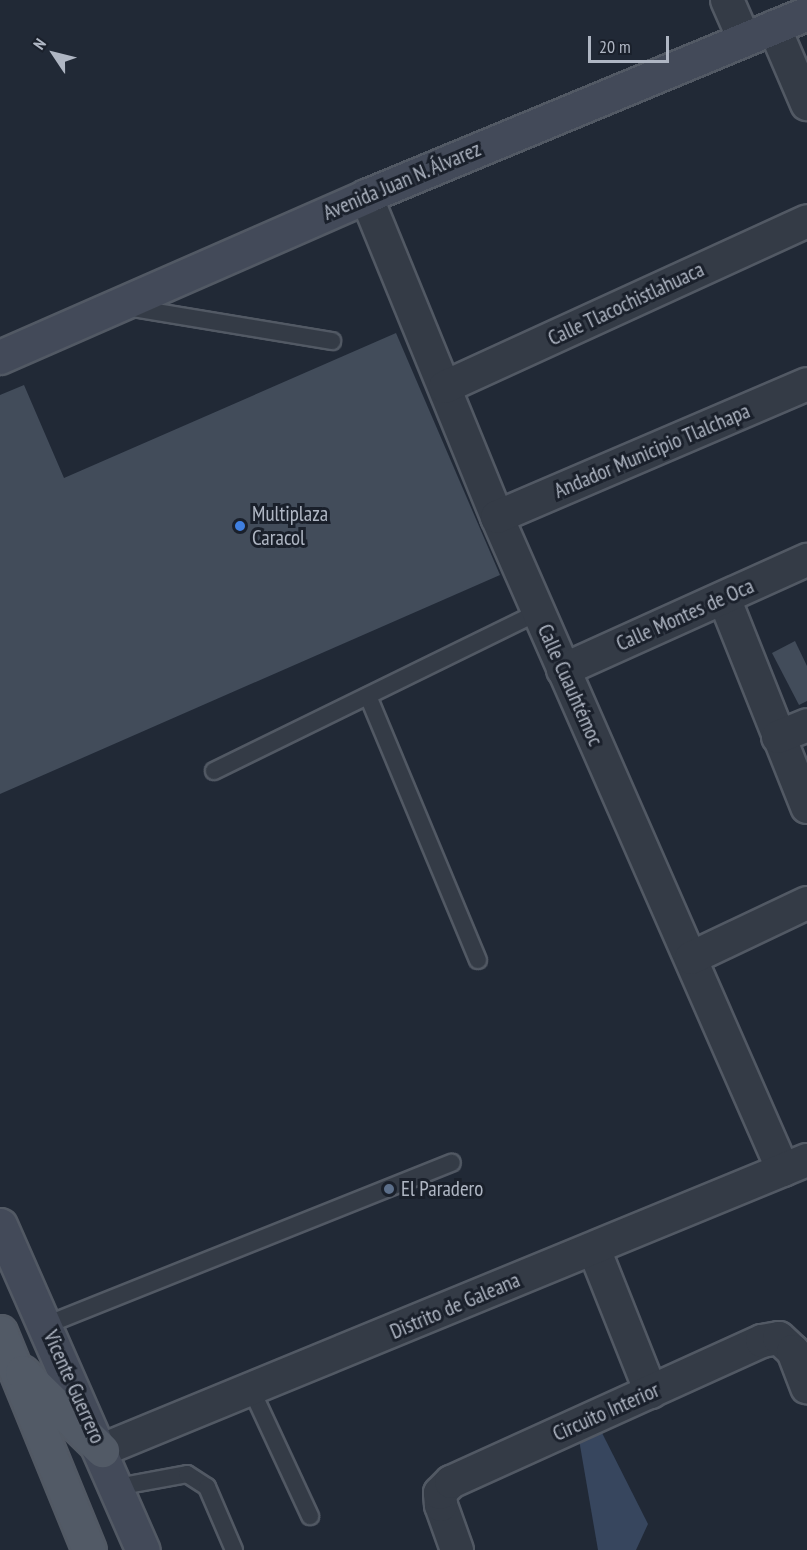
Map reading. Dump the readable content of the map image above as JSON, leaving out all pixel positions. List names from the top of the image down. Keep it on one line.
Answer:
{"streets":{"main road":["Avenida Juan N. Álvarez","Vicente Guerrero"],"street":["Calle Tlacochistlahuaca","Andador Municipio Tlalchapa","Calle Montes de Oca","Calle Cuauhtémoc","Distrito de Galeana","Circuito Interior"]},"crossings":[["Avenida Juan N. Álvarez","Calle Cuauhtémoc"],["Calle Tlacochistlahuaca","Calle Cuauhtémoc"],["Andador Municipio Tlalchapa","Calle Cuauhtémoc"],["Calle Montes de Oca","Calle Cuauhtémoc"],["Calle Cuauhtémoc","Distrito de Galeana"],["Distrito de Galeana","Vicente Guerrero"]],"places":["Multiplaza Caracol","El Paradero"],"scale_bar":"20 m","north":"top left"}
